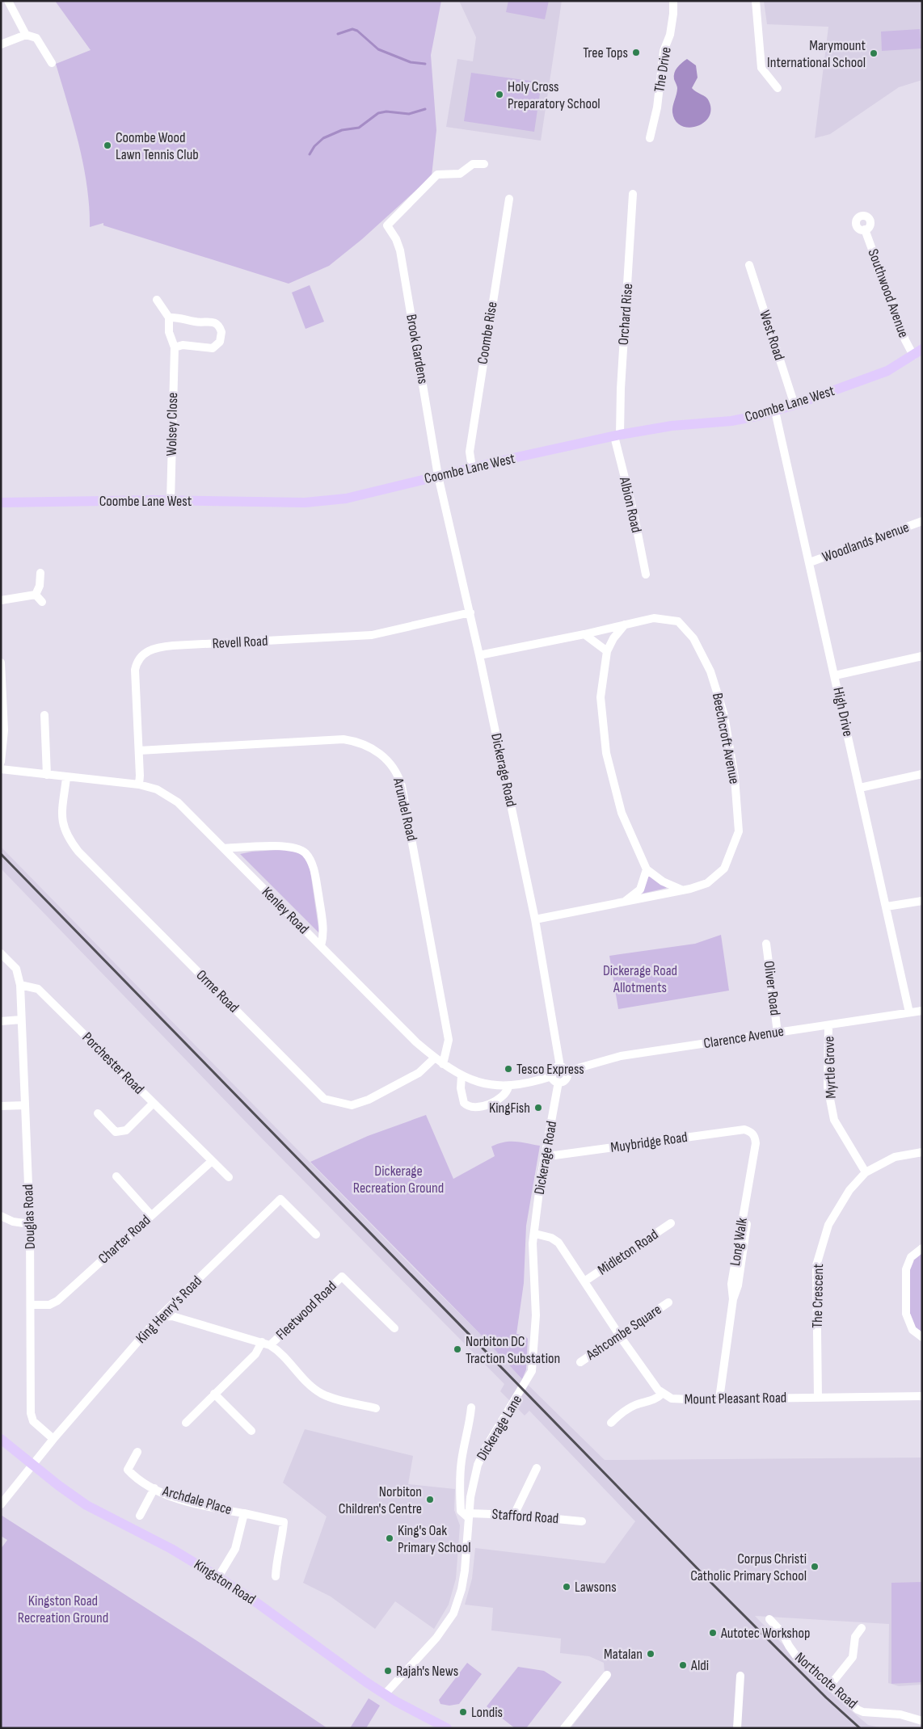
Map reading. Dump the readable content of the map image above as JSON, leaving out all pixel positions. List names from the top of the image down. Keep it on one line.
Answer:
{"streets":{"main road":["Coombe Lane West","Kingston Road"],"street":["The Drive","Southwood Avenue","Orchard Rise","Coombe Rise","West Road","Brook Gardens","Wolsey Close","Albion Road","Woodlands Avenue","Revell Road","High Drive","Beechcroft Avenue","Dickerage Road","Arundel Road","Kenley Road","Oliver Road","Orme Road","Clarence Avenue","Porchester Road","Myrtle Grove","Muybridge Road","Douglas Road","Charter Road","Long Walk","Midleton Road","The Crescent","King Henry's Road","Fleetwood Road","Ashcombe Square","Mount Pleasant Road","Dickerage Lane","Archdale Place","Stafford Road","Northcote Road"]},"crossings":[["Southwood Avenue","Coombe Lane West"],["Orchard Rise","Coombe Lane West"],["Orchard Rise","Albion Road"],["Coombe Rise","Coombe Lane West"],["West Road","Coombe Lane West"],["Brook Gardens","Coombe Lane West"],["Brook Gardens","Dickerage Road"],["Coombe Lane West","Wolsey Close"],["Coombe Lane West","Albion Road"],["Coombe Lane West","High Drive"],["Coombe Lane West","Dickerage Road"],["Woodlands Avenue","High Drive"],["Revell Road","Dickerage Road"],["Revell Road","Arundel Road"],["Revell Road","Kenley Road"],["High Drive","Clarence Avenue"],["Beechcroft Avenue","Dickerage Road"],["Dickerage Road","Kenley Road"],["Dickerage Road","Clarence Avenue"],["Dickerage Road","Muybridge Road"],["Dickerage Road","Dickerage Lane"],["Arundel Road","Kenley Road"],["Kenley Road","Orme Road"],["Oliver Road","Clarence Avenue"],["Clarence Avenue","Myrtle Grove"],["Porchester Road","Douglas Road"],["Porchester Road","Charter Road"],["Myrtle Grove","The Crescent"],["Muybridge Road","Long Walk"],["Douglas Road","Charter Road"],["Douglas Road","King Henry's Road"],["Long Walk","Mount Pleasant Road"],["The Crescent","Mount Pleasant Road"],["King Henry's Road","Kingston Road"],["Dickerage Lane","Stafford Road"],["Dickerage Lane","Kingston Road"],["Archdale Place","Kingston Road"]],"parks":["Dickerage Road Allotments","Dickerage Recreation Ground","Kingston Road Recreation Ground"],"places":["Tree Tops","Marymount International School","Holy Cross Preparatory School","Coombe Wood Lawn Tennis Club","Tesco Express","KingFish","Norbiton DC Traction Substation","Norbiton Children's Centre","King's Oak Primary School","Corpus Christi Catholic Primary School","Lawsons","Autotec Workshop","Matalan","Aldi","Rajah's News","Londis"]}
